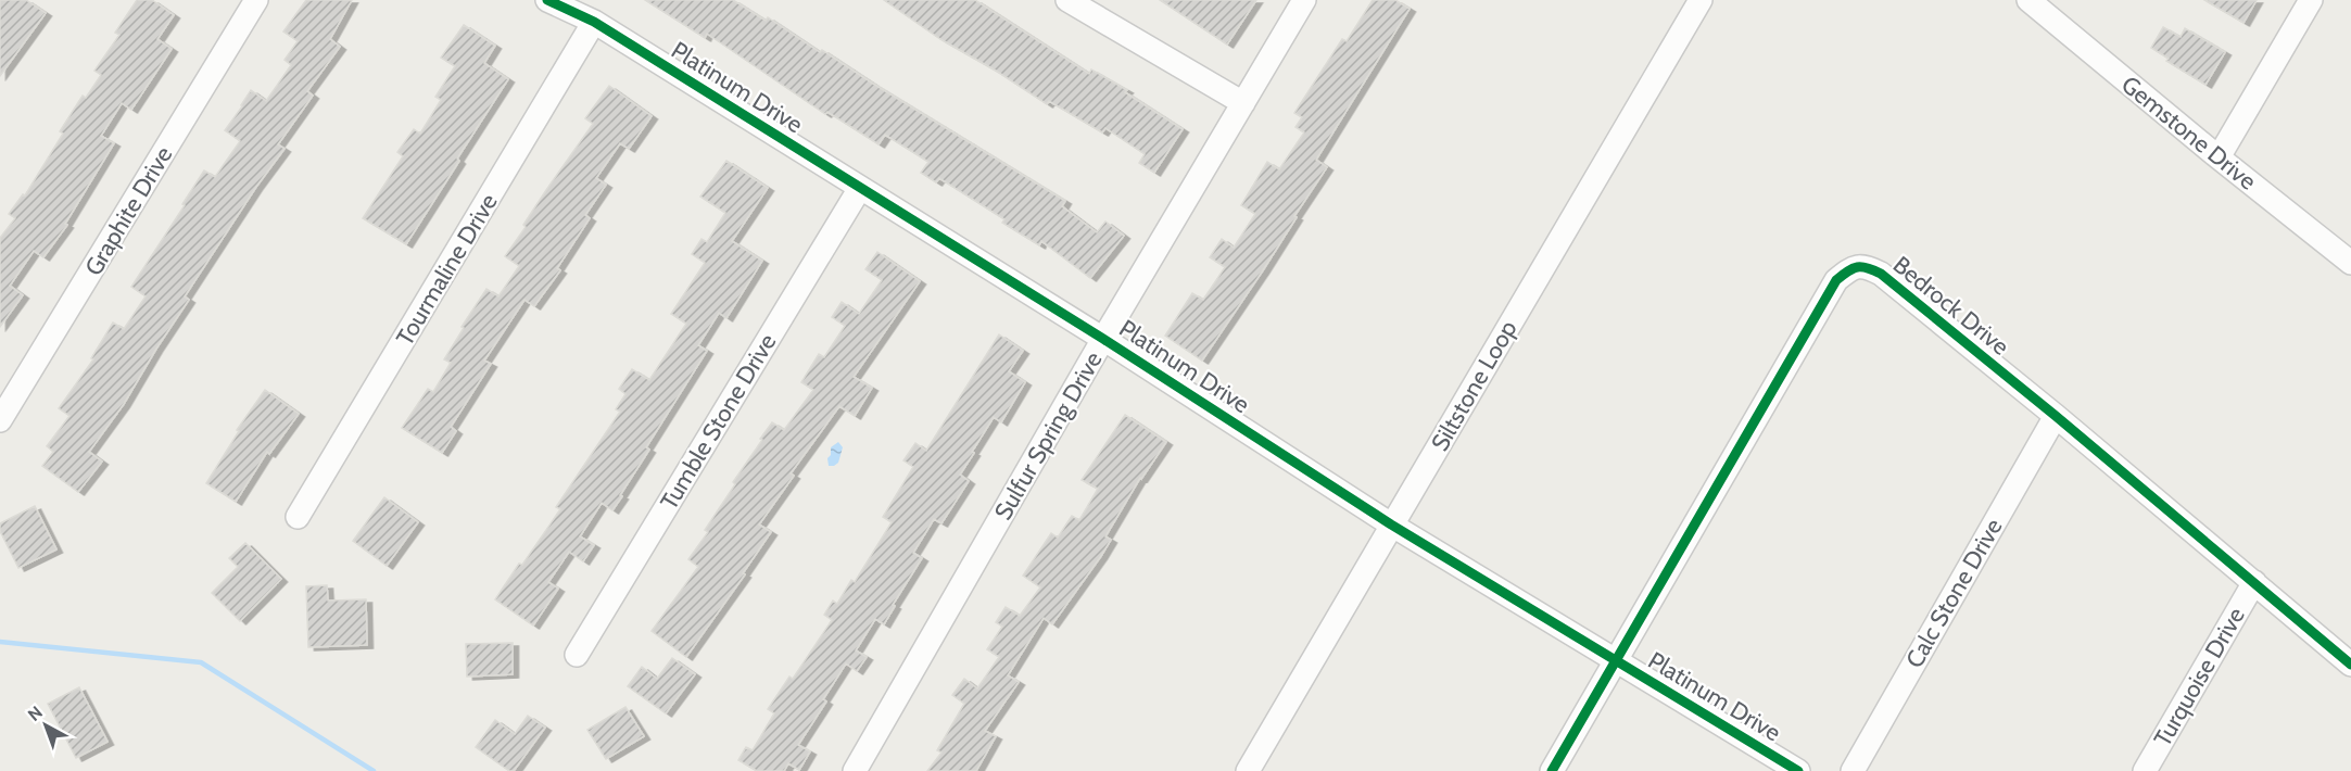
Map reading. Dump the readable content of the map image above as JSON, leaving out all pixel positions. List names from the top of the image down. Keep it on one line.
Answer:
{"streets":{"street":["Platinum Drive","Gemstone Drive","Graphite Drive","Tourmaline Drive","Bedrock Drive","Siltstone Loop","Tumble Stone Drive","Sulfur Spring Drive","Calc Stone Drive","Turquoise Drive"]},"crossings":[["Platinum Drive","Tourmaline Drive"],["Platinum Drive","Bedrock Drive"],["Platinum Drive","Siltstone Loop"],["Platinum Drive","Tumble Stone Drive"],["Platinum Drive","Sulfur Spring Drive"],["Bedrock Drive","Calc Stone Drive"],["Bedrock Drive","Turquoise Drive"]],"north":"top left"}
